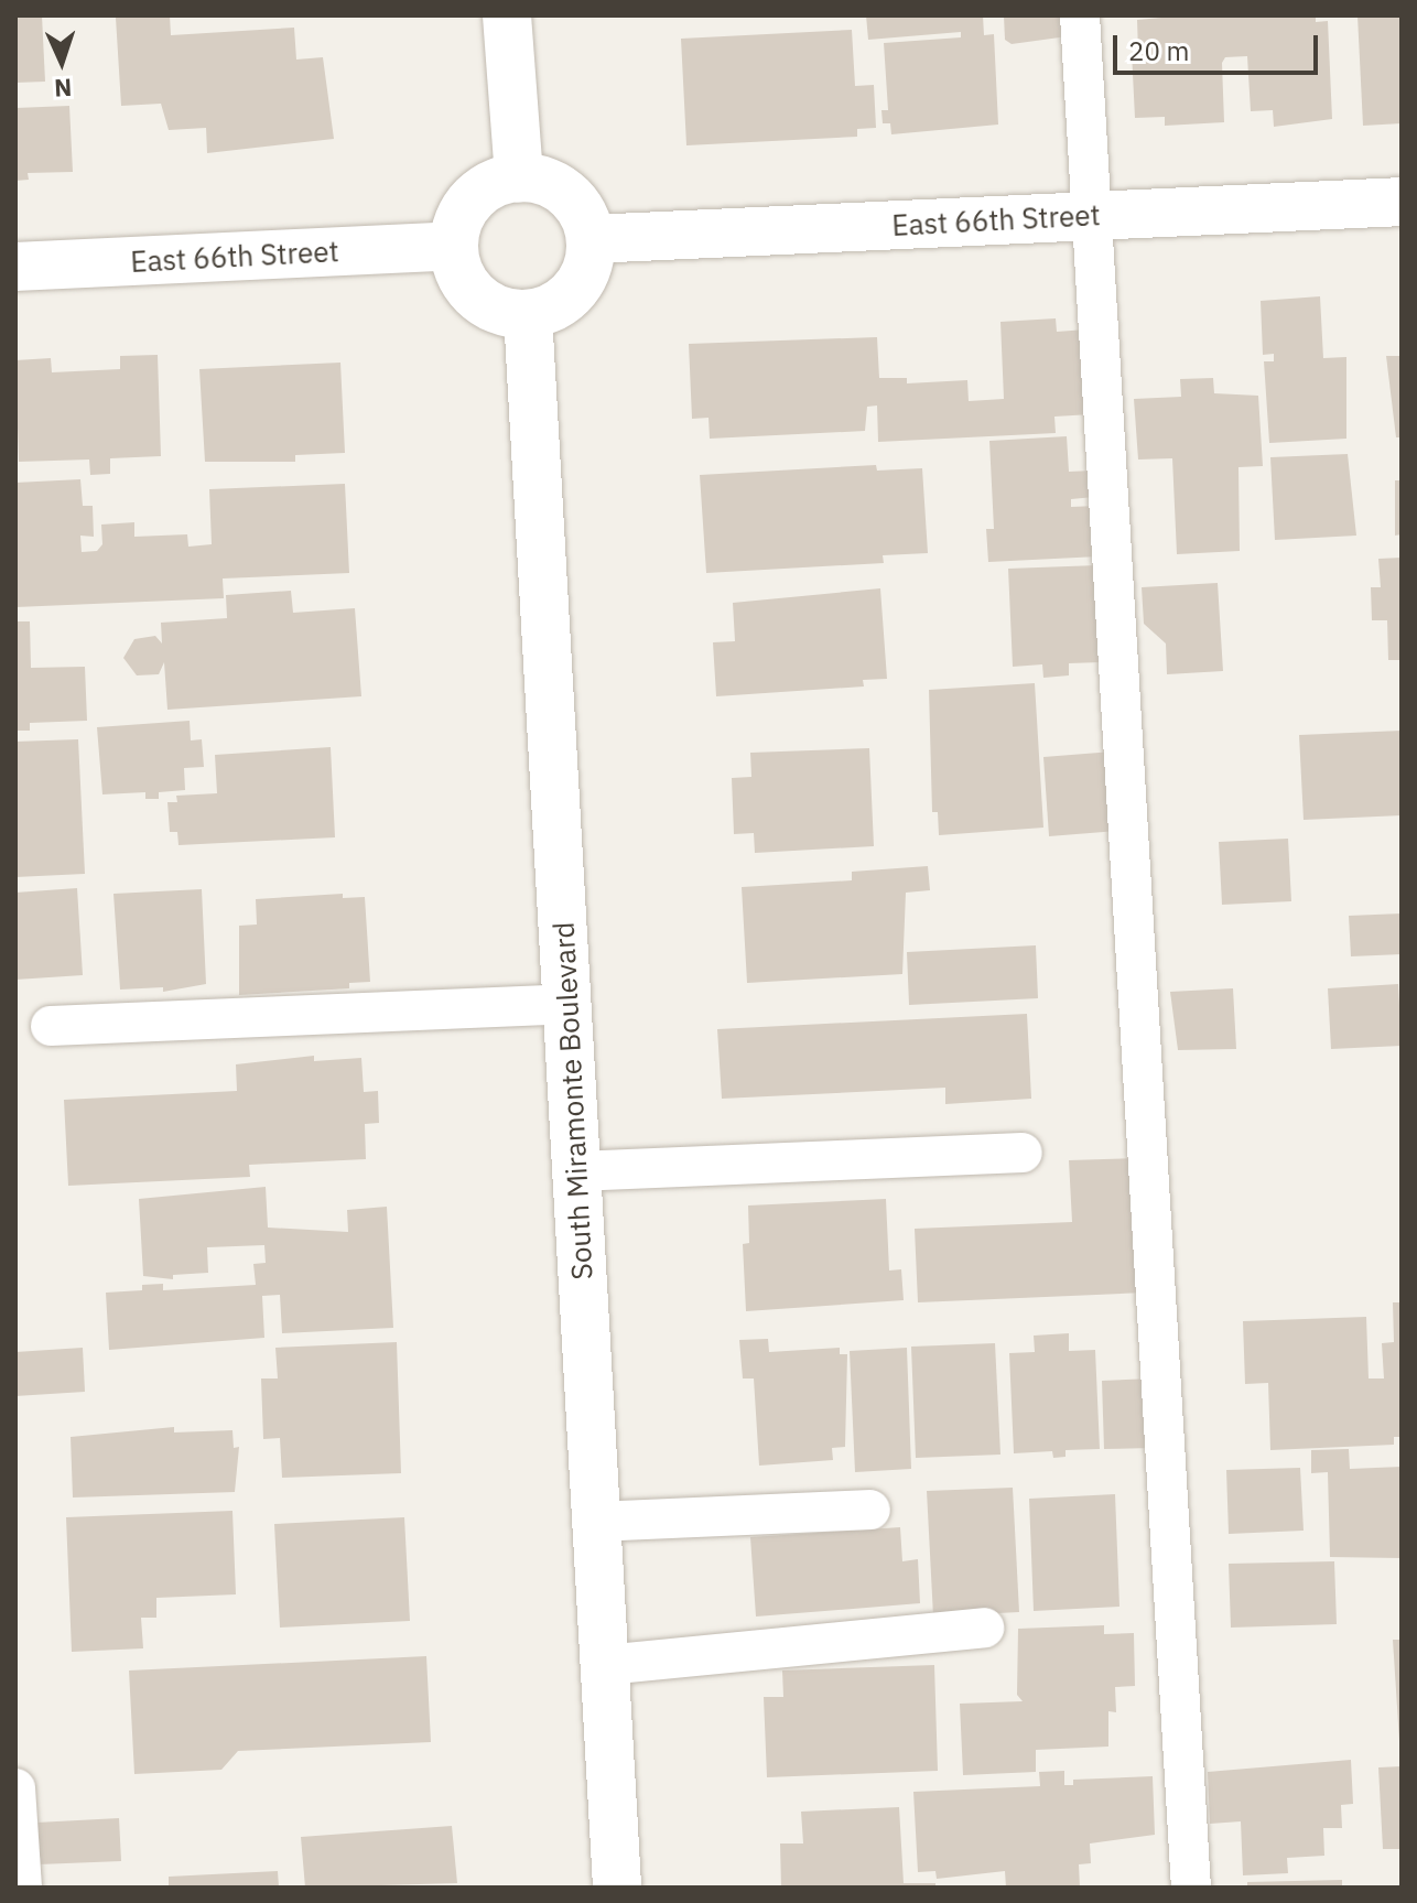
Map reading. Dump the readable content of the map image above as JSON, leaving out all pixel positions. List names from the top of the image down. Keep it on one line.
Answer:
{"streets":{"street":["East 66th Street","South Miramonte Boulevard"]},"crossings":[["East 66th Street","South Miramonte Boulevard"]],"scale_bar":"20 m","north":"bottom"}
